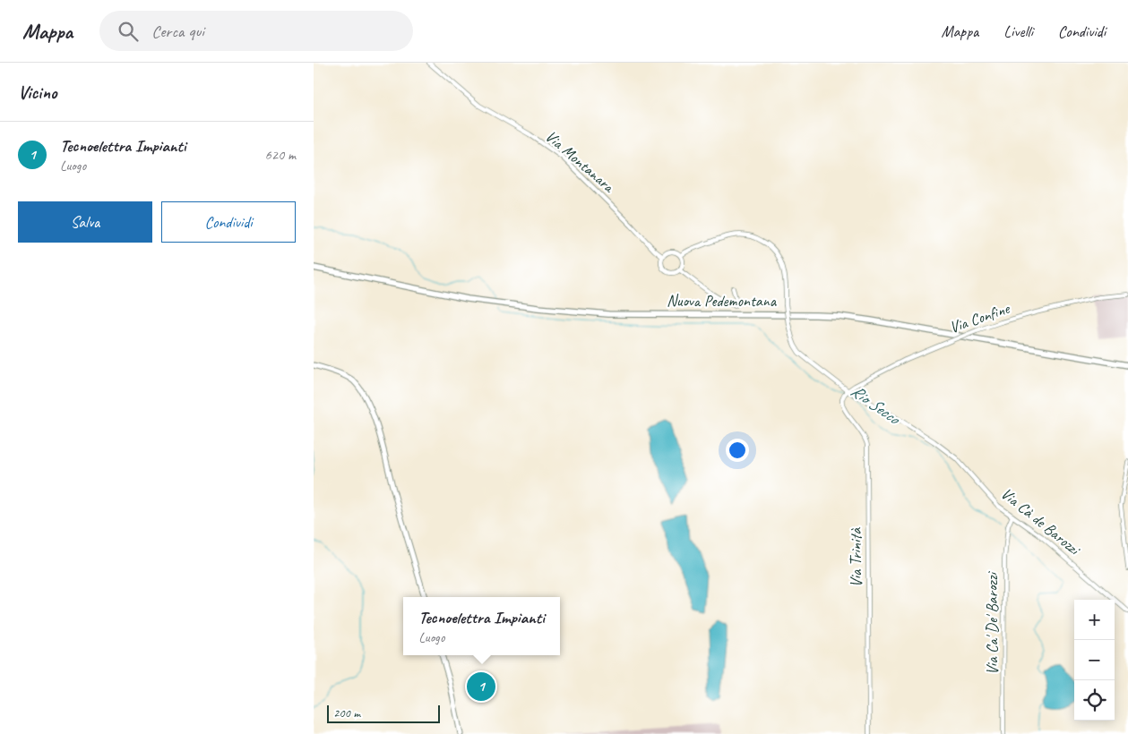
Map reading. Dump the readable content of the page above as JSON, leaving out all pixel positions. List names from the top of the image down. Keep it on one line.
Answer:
{"streets":{"main road":["Nuova Pedemontana"],"street":["Via Montanara","Via Confine","Via Cà de Barozzi","Via Trinità","Via Ca' De' Barozzi"]},"crossings":[["Via Confine","Via Cà de Barozzi"],["Via Confine","Via Trinità"],["Via Cà de Barozzi","Via Trinità"],["Via Cà de Barozzi","Via Ca' De' Barozzi"]],"water":["Rio Secco"],"scale_bar":"200 m","page":{"header":"Mappa","search":"Cerca qui","nav":["Mappa","Livelli","Condividi"],"heading":"Vicino","list":[{"mark":"1","name":"Tecnoelettra Impianti","note":"Luogo","value":"620 m"}],"buttons":["Salva","Condividi"],"popup":["Tecnoelettra Impianti","Luogo"],"map_buttons":["+","−"],"pins":"1","scale":"200 m"}}
